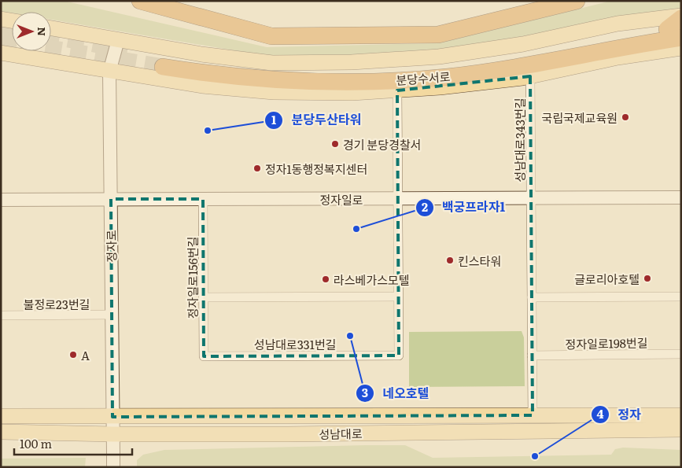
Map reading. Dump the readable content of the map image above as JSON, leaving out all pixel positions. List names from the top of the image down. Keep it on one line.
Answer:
{"streets":{"highway":["분당수서로"],"main road":["성남대로"],"street":["성남대로343번길","정자일로","정자로","정자일로156번길","불정로23번길","정자일로198번길","성남대로331번길"]},"crossings":[["성남대로343번길","정자일로"],["성남대로343번길","정자일로198번길"],["성남대로343번길","성남대로"],["정자일로","정자로"],["정자일로","정자일로156번길"],["정자일로","성남대로331번길"],["정자로","불정로23번길"],["정자로","성남대로"],["정자일로156번길","성남대로331번길"]],"places":["국립국제교육원","분당두산타워","경기 분당경찰서","정자1동행정복지센터","백궁프라자1","킨스타워","글로리아호텔","라스베가스모텔","네오호텔","A","정자"],"scale_bar":"100 m","north":"right"}
